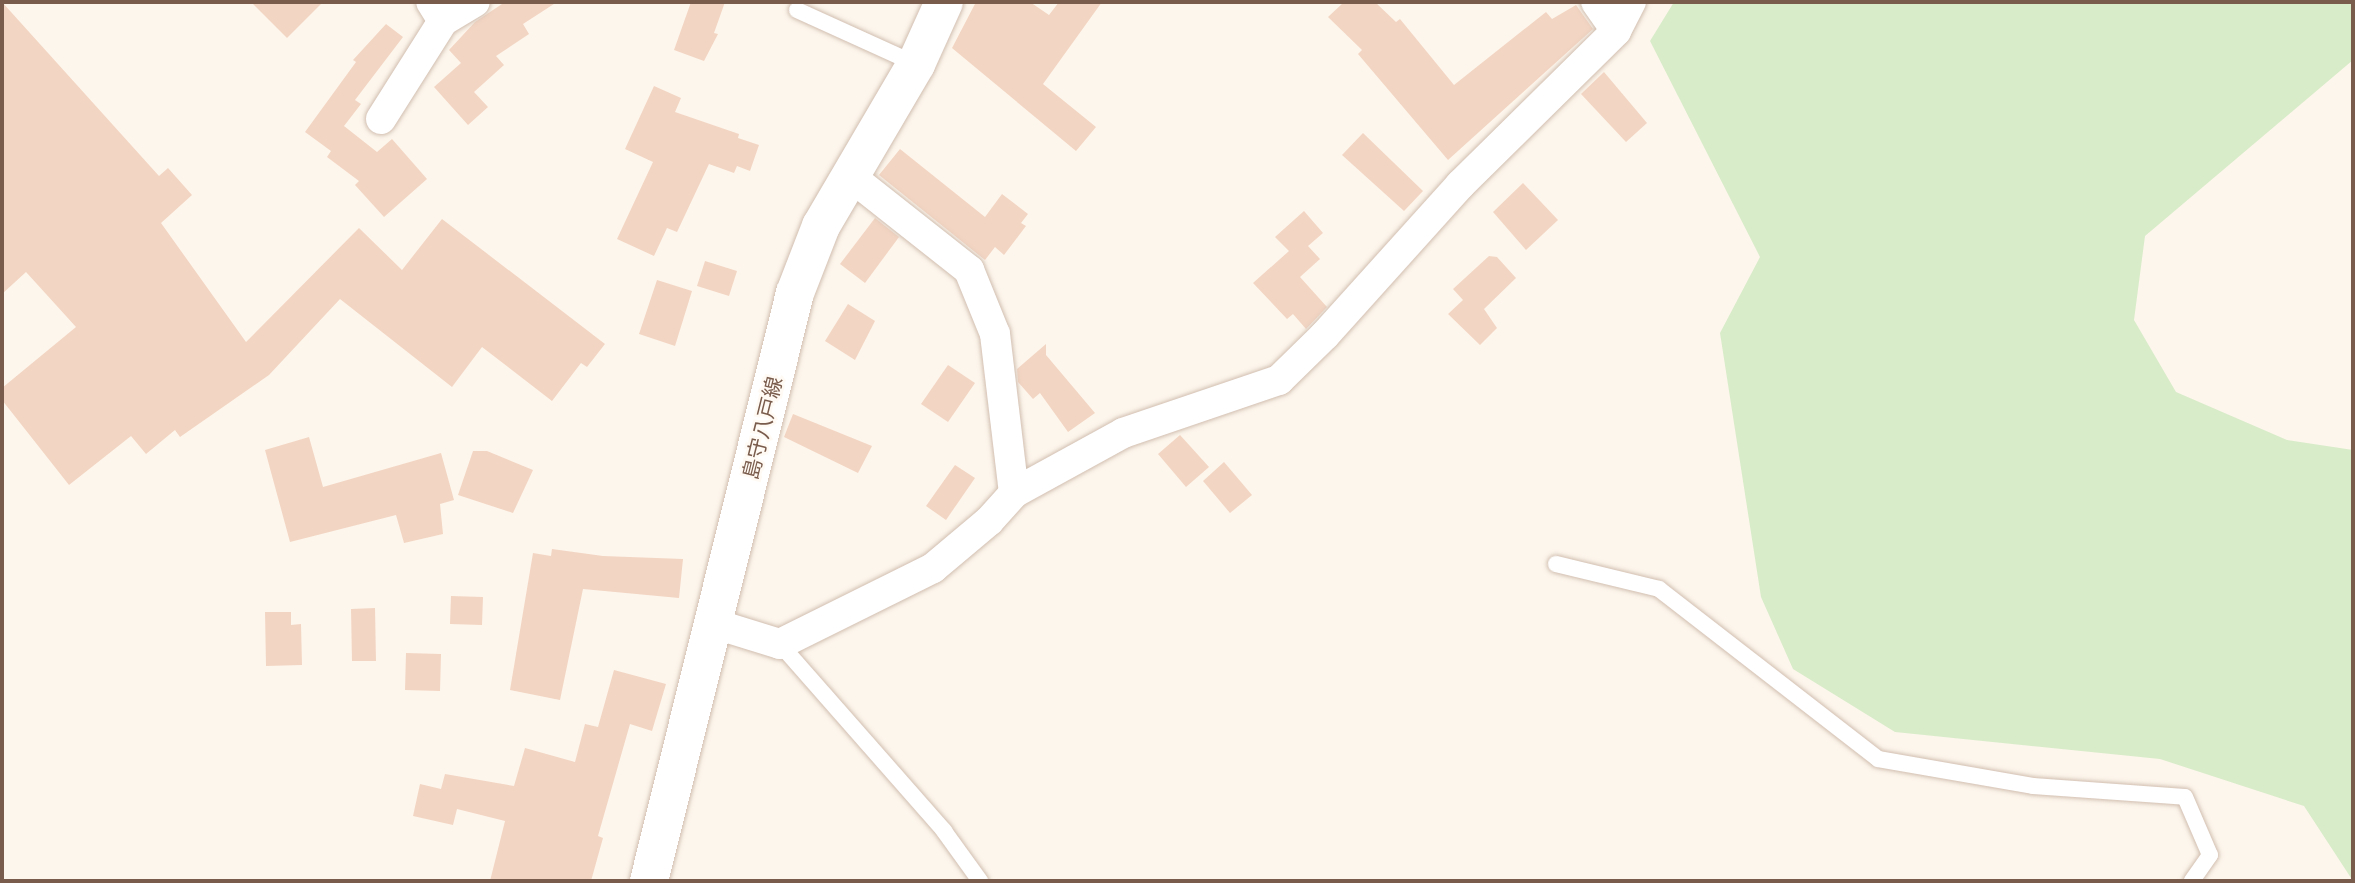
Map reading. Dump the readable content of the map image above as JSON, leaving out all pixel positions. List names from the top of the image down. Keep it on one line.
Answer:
{"streets":{"main road":["島守八戸線"]}}
